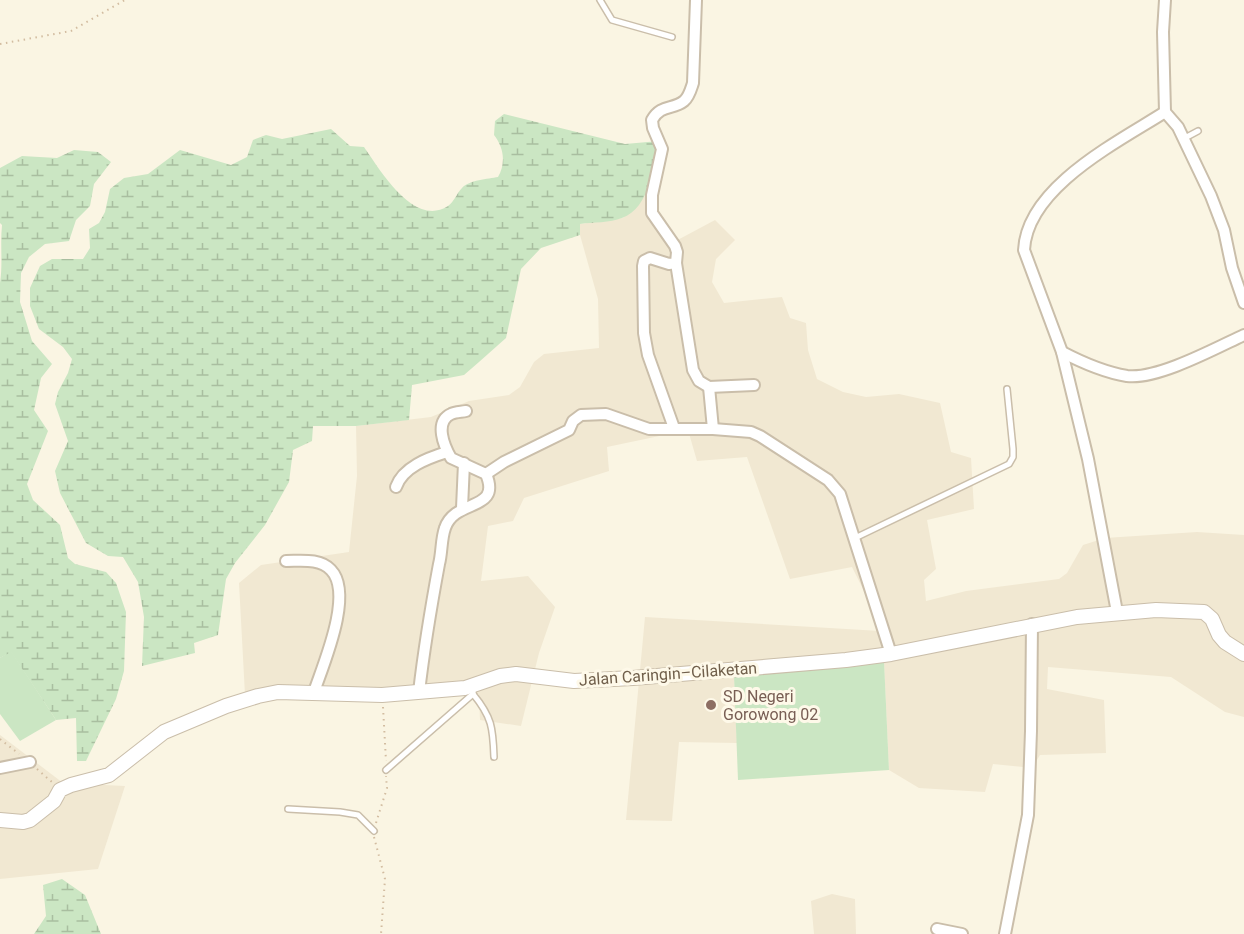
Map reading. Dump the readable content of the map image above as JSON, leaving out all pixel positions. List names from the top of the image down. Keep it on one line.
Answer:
{"streets":{"street":["Jalan Caringin–Cilaketan"]},"places":["SD Negeri Gorowong 02"]}
